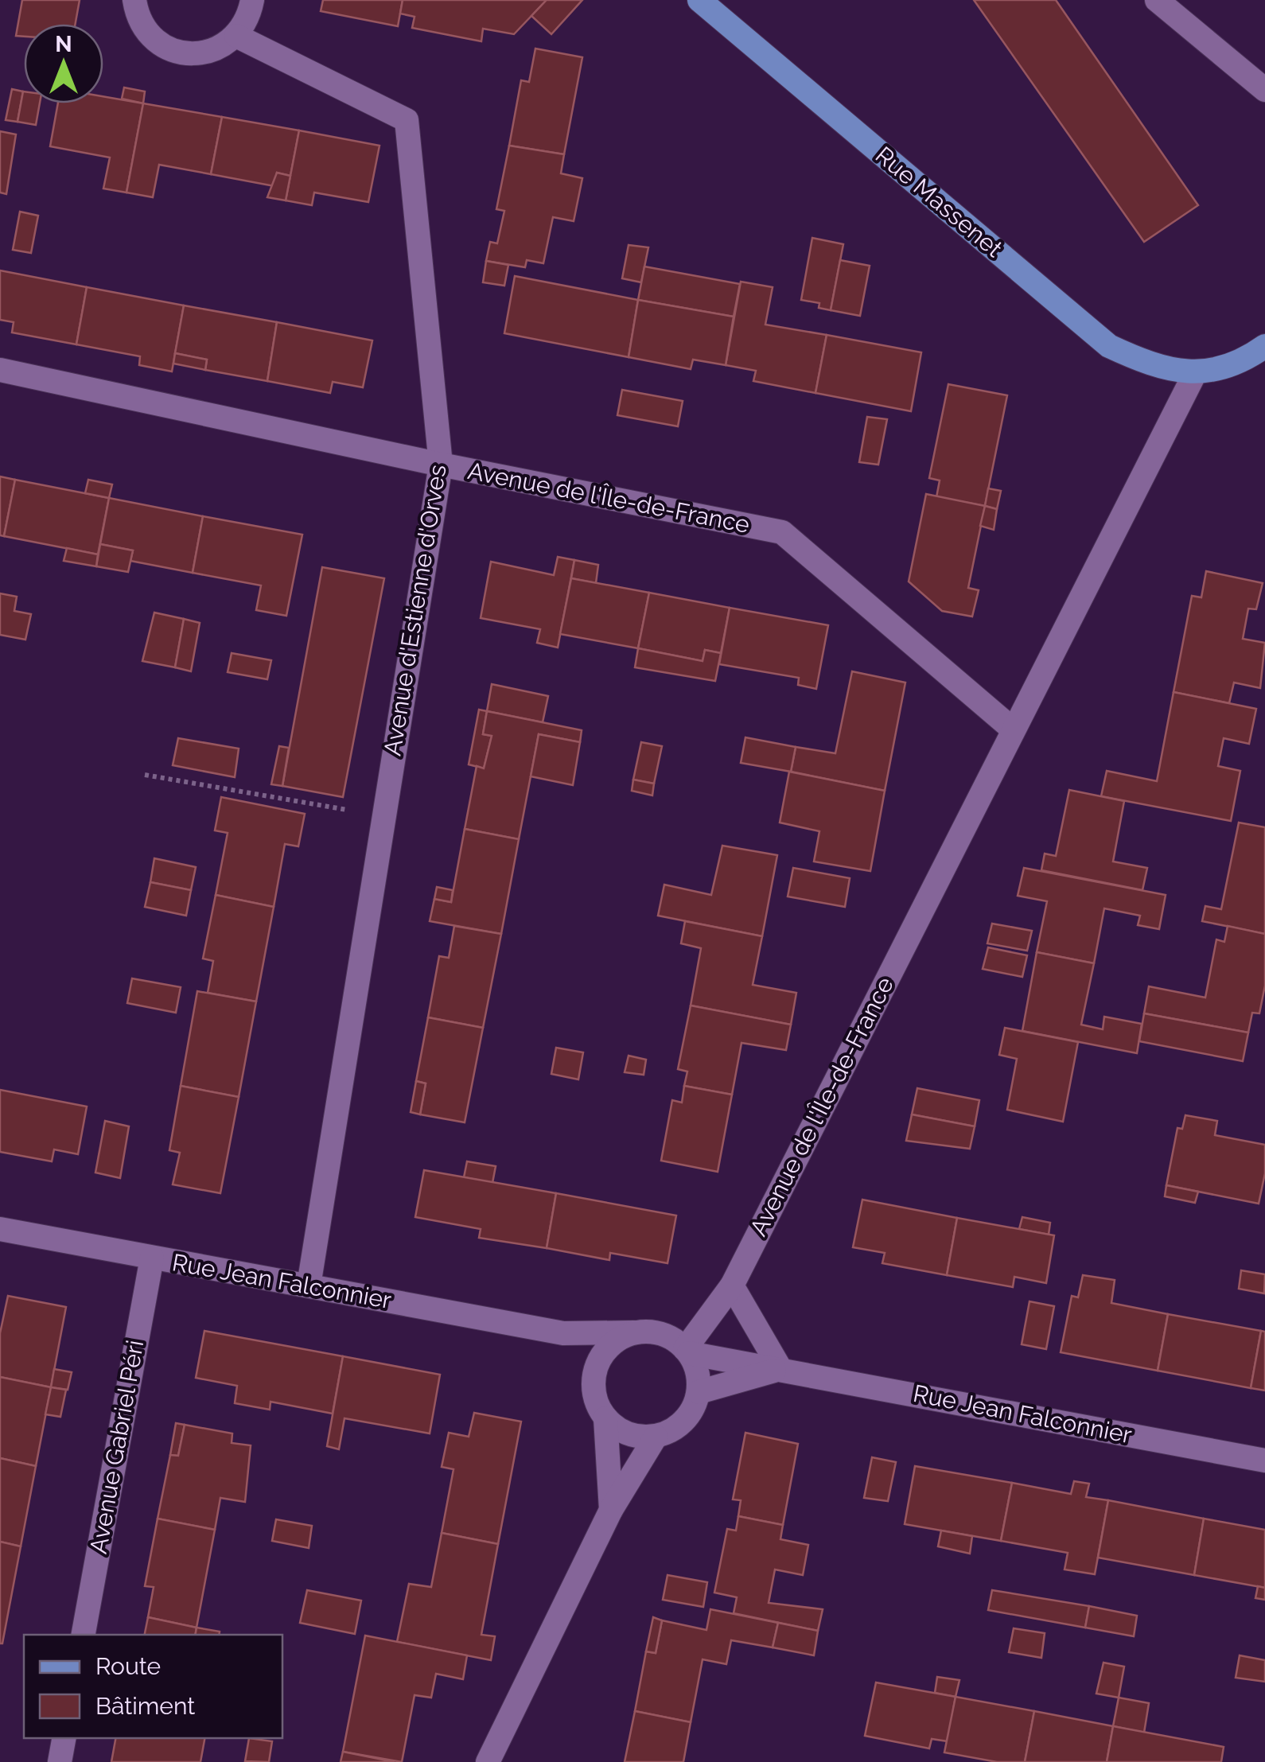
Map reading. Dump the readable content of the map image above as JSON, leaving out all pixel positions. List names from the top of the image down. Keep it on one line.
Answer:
{"streets":{"main road":["Rue Massenet"],"street":["Avenue de l'Île-de-France","Avenue d'Estienne d'Orves","Rue Jean Falconnier","Avenue Gabriel Péri"]},"crossings":[["Rue Massenet","Avenue de l'Île-de-France"],["Avenue de l'Île-de-France","Avenue d'Estienne d'Orves"],["Avenue de l'Île-de-France","Rue Jean Falconnier"],["Avenue d'Estienne d'Orves","Rue Jean Falconnier"],["Rue Jean Falconnier","Avenue Gabriel Péri"]],"legend":["Route","Bâtiment"],"north":"top"}
